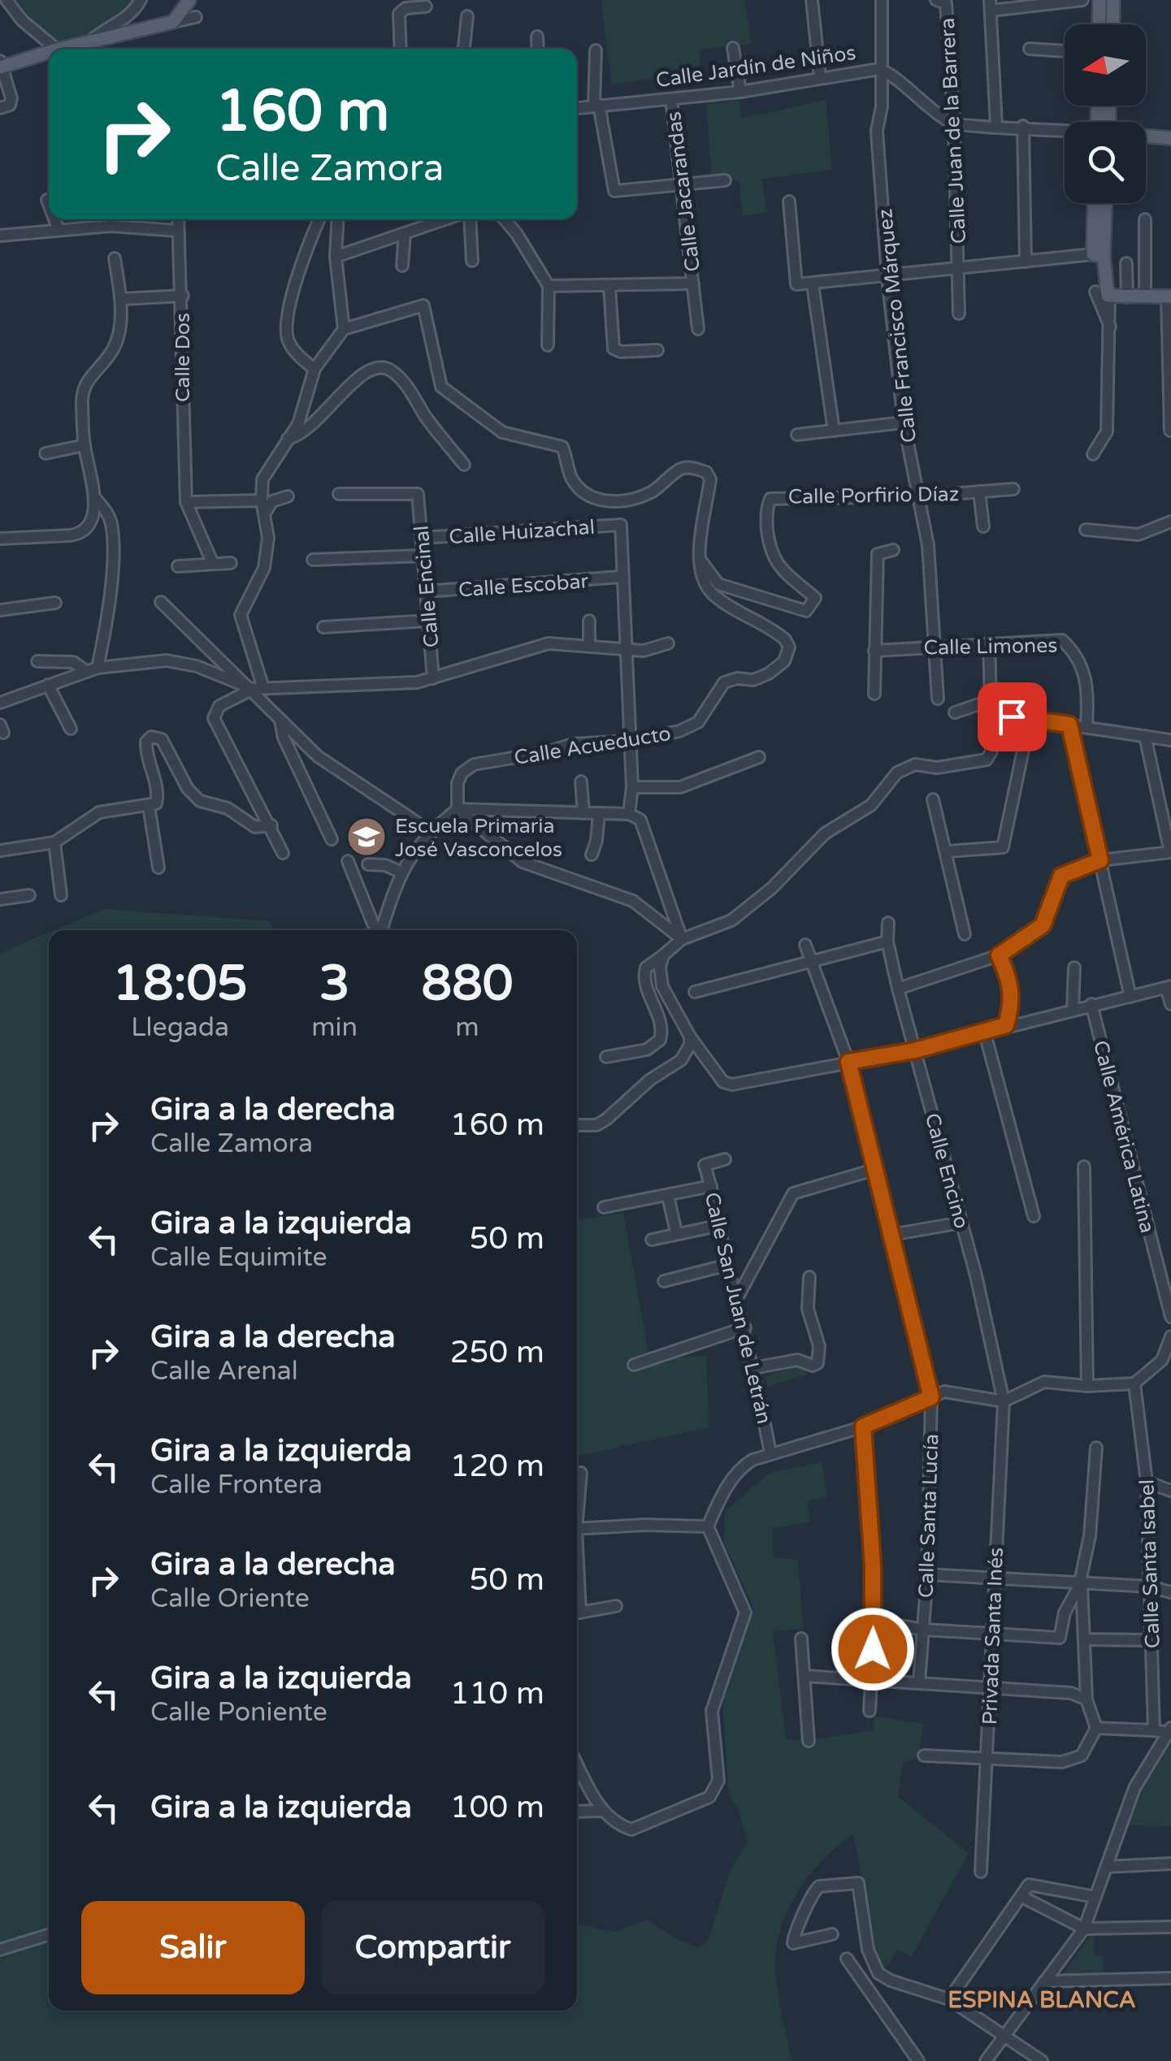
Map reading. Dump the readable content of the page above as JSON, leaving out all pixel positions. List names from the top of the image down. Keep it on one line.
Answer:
{"streets":{"street":["Calle Jardín de Niños","Calle Juan de la Barrera","Calle Jacarandas","Calle Francisco Márquez","Calle Dos","Calle Porfirio Díaz","Calle Huizachal","Calle Escobar","Calle Encinal","Calle Limones","Calle Acueducto","Calle América Latina","Calle Encino","Calle San Juan de Letrán","Calle Santa Lucía","Calle Santa Isabel","Privada Santa Inés"]},"crossings":[["Calle Jardín de Niños","Calle Juan de la Barrera"],["Calle Jardín de Niños","Calle Jacarandas"],["Calle Jardín de Niños","Calle Francisco Márquez"],["Calle Francisco Márquez","Calle Porfirio Díaz"],["Calle Francisco Márquez","Calle Limones"],["Calle Porfirio Díaz","Calle Acueducto"],["Calle Huizachal","Calle Escobar"],["Calle Huizachal","Calle Encinal"],["Calle Escobar","Calle Encinal"],["Calle Encino","Privada Santa Inés"]],"districts":["ESPINA BLANCA"],"places":{"school or university":["Escuela Primaria José Vasconcelos"]},"north":"left","page":{"turn":["160 m","Calle Zamora"],"eta":["18:05","Llegada","3","min","880","m"],"list":[{"name":"Gira a la derecha","note":"Calle Zamora","value":"160 m"},{"name":"Gira a la izquierda","note":"Calle Equimite","value":"50 m"},{"name":"Gira a la derecha","note":"Calle Arenal","value":"250 m"},{"name":"Gira a la izquierda","note":"Calle Frontera","value":"120 m"},{"name":"Gira a la derecha","note":"Calle Oriente","value":"50 m"},{"name":"Gira a la izquierda","note":"Calle Poniente","value":"110 m"},{"name":"Gira a la izquierda","value":"100 m"}],"buttons":["Salir","Compartir"]}}
